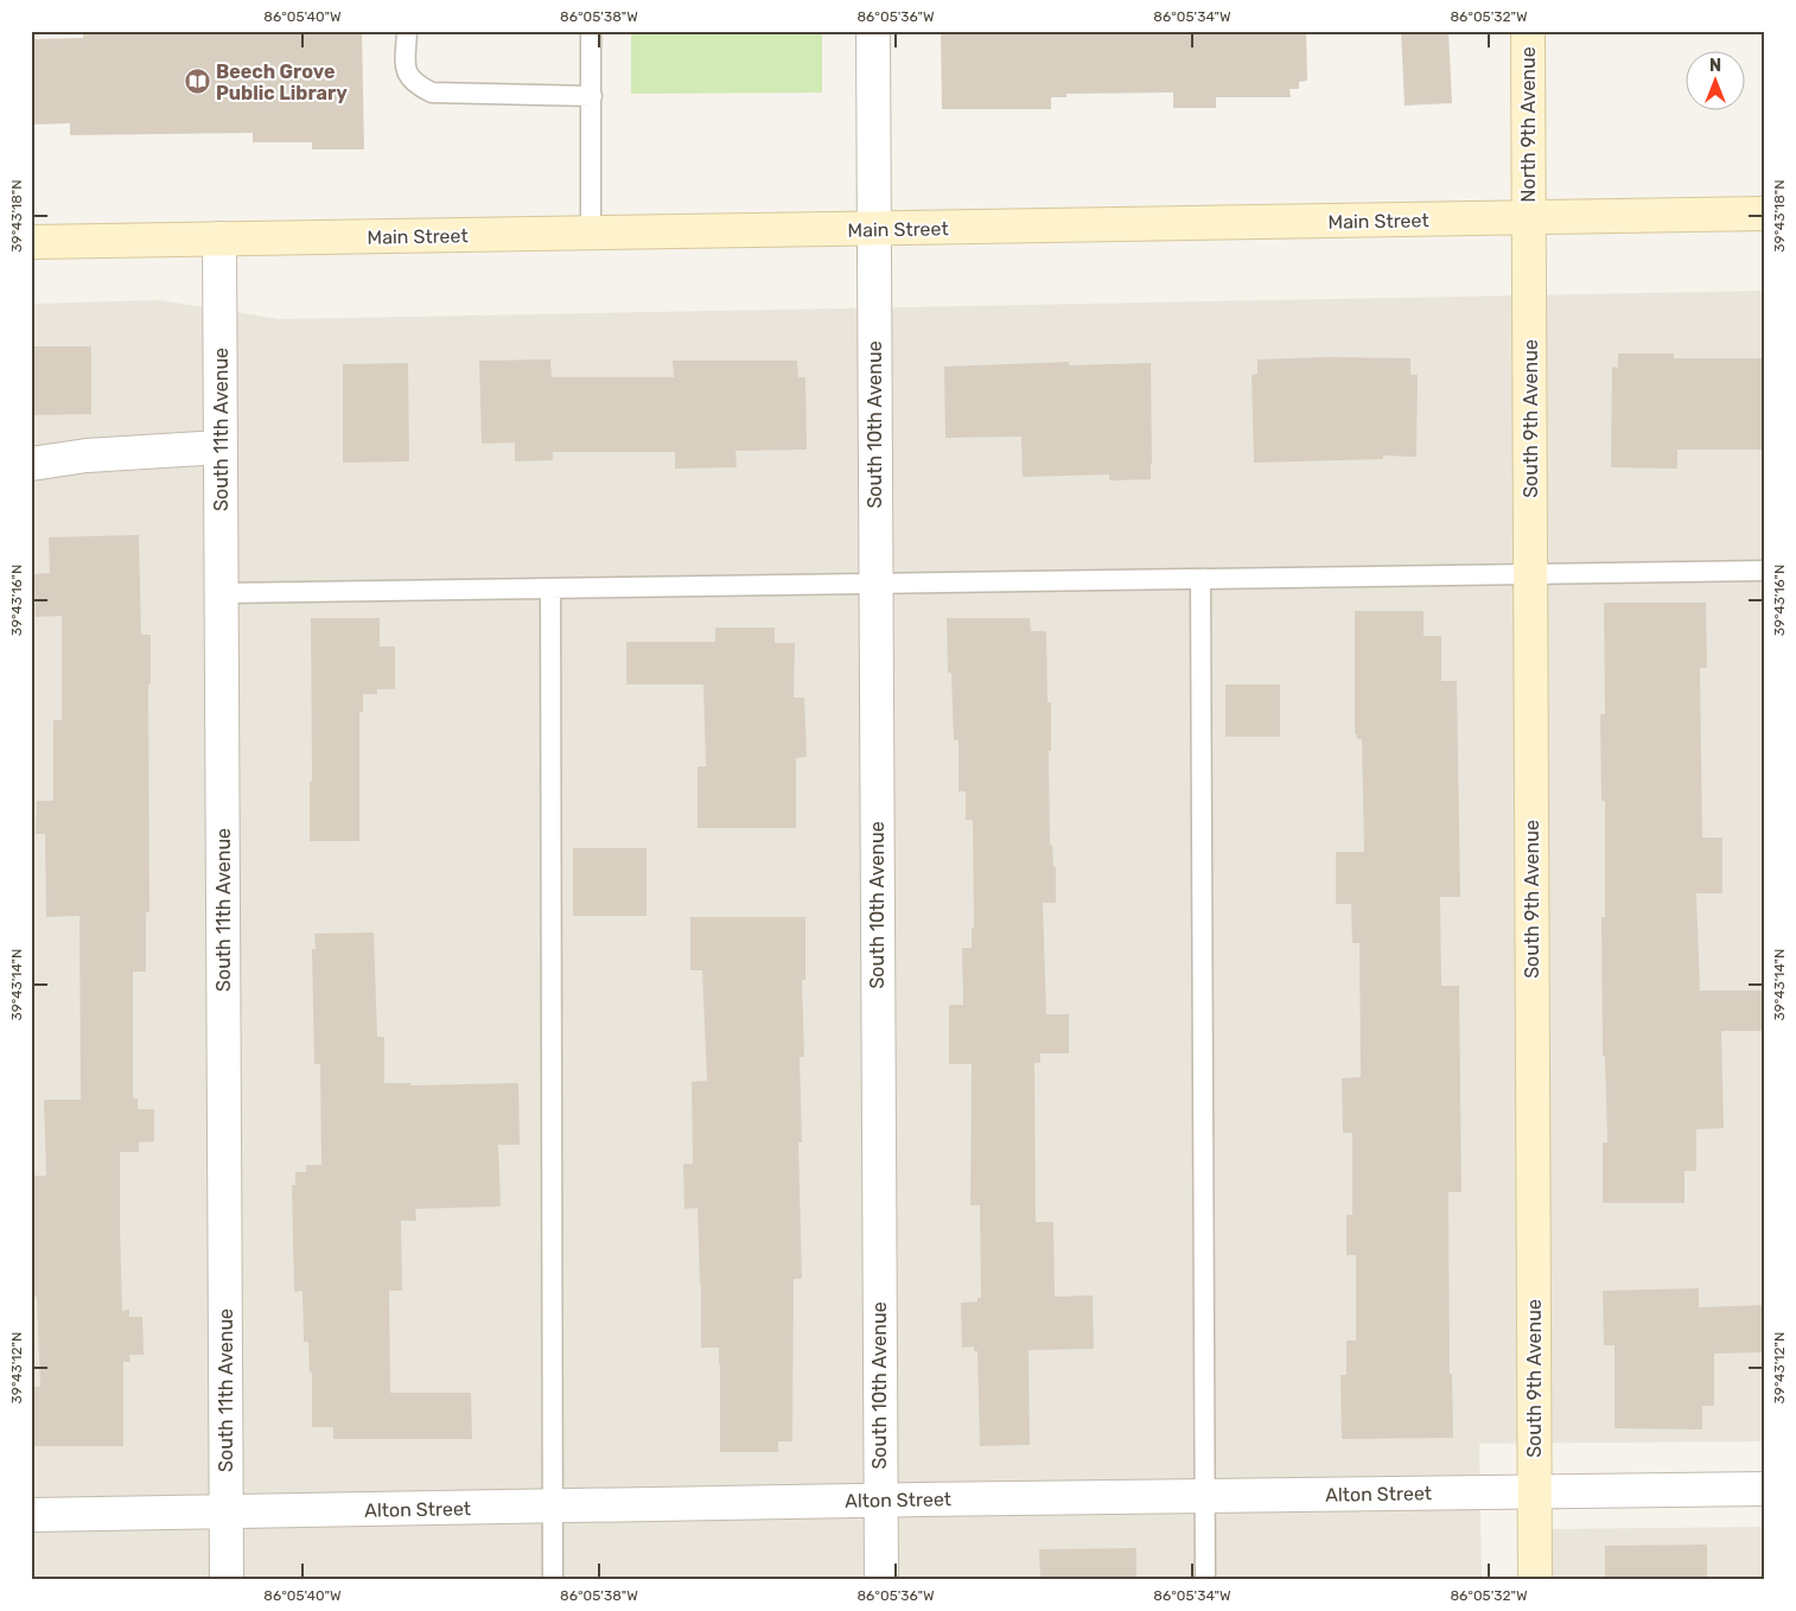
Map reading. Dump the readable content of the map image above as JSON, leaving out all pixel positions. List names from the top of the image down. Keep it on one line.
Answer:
{"streets":{"street":["North 9th Avenue","Main Street","South 9th Avenue","South 10th Avenue","South 11th Avenue","Alton Street"]},"crossings":[["North 9th Avenue","Main Street"],["North 9th Avenue","South 9th Avenue"],["Main Street","South 9th Avenue"],["Main Street","South 10th Avenue"],["Main Street","South 11th Avenue"],["South 9th Avenue","Alton Street"],["South 10th Avenue","Alton Street"],["South 11th Avenue","Alton Street"]],"places":{"library":["Beech Grove Public Library"]},"north":"top","coordinates":["86°05'40\"W","86°05'38\"W","86°05'36\"W","86°05'34\"W","86°05'32\"W","39°43'18\"N","39°43'16\"N","39°43'14\"N","39°43'12\"N"]}
